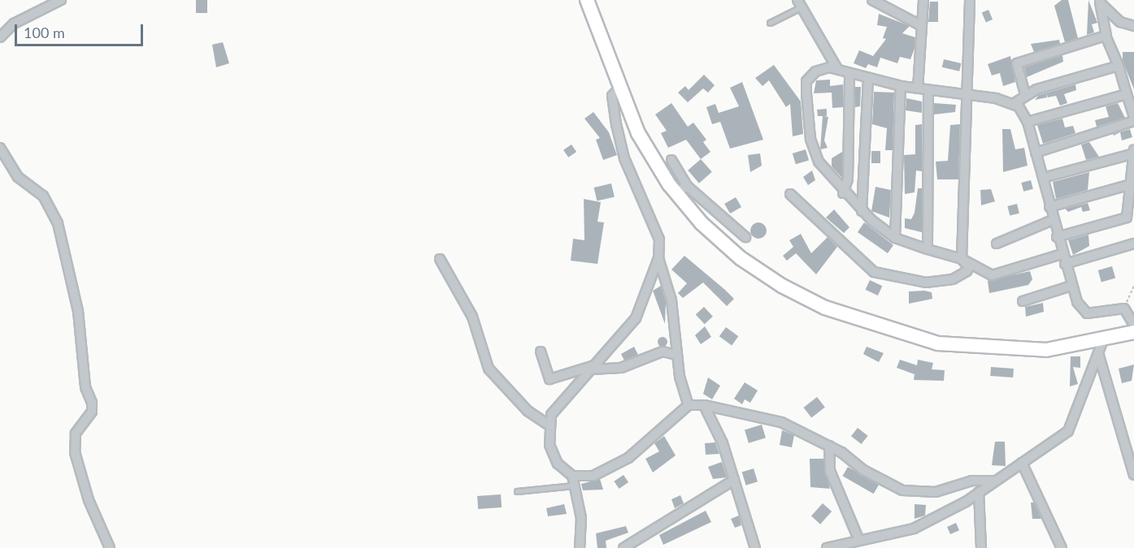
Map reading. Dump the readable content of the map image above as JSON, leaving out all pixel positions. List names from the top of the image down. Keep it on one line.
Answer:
{"scale_bar":"100 m"}
